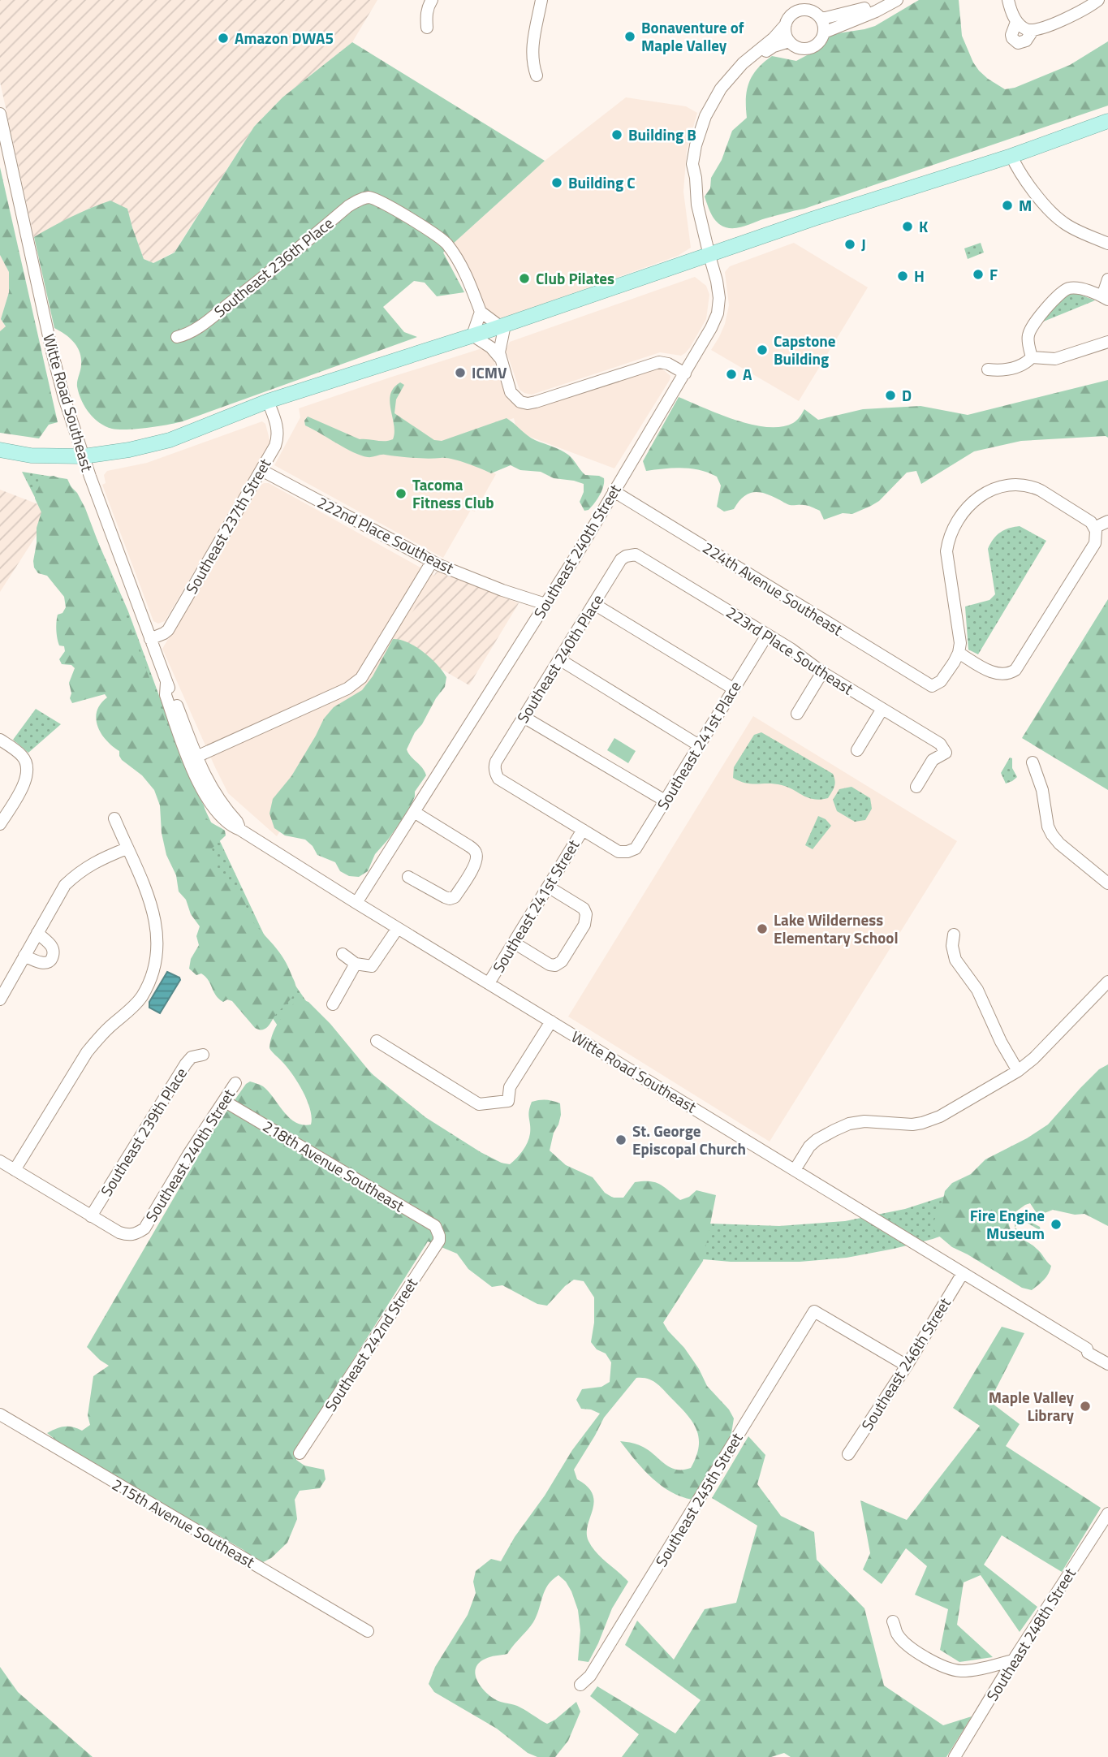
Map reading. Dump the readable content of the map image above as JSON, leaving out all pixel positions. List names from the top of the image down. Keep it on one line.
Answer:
{"streets":{"street":["Southeast 236th Place","Witte Road Southeast","Southeast 237th Street","222nd Place Southeast","Southeast 240th Street","224th Avenue Southeast","223rd Place Southeast","Southeast 240th Place","Southeast 241st Place","Southeast 241st Street","Southeast 239th Place","218th Avenue Southeast","Southeast 242nd Street","Southeast 246th Street","Southeast 245th Street","215th Avenue Southeast","Southeast 248th Street"]},"crossings":[["Witte Road Southeast","Southeast 237th Street"],["Witte Road Southeast","Southeast 240th Street"],["Witte Road Southeast","Southeast 241st Street"],["Witte Road Southeast","Southeast 246th Street"],["Southeast 237th Street","222nd Place Southeast"],["222nd Place Southeast","Southeast 240th Street"],["Southeast 240th Street","224th Avenue Southeast"],["Southeast 240th Street","Southeast 239th Place"],["Southeast 240th Street","218th Avenue Southeast"],["223rd Place Southeast","Southeast 240th Place"],["223rd Place Southeast","Southeast 241st Place"],["Southeast 240th Place","Southeast 241st Place"],["Southeast 240th Place","Southeast 241st Street"],["Southeast 241st Place","Southeast 241st Street"],["218th Avenue Southeast","Southeast 242nd Street"],["Southeast 246th Street","Southeast 245th Street"]],"places":["Bonaventure of Maple Valley","Amazon DWA5","Building B","Building C","M","K","J","F","H","Club Pilates","Capstone Building","ICMV","A","D","Tacoma Fitness Club","Lake Wilderness Elementary School","St. George Episcopal Church","Fire Engine Museum","Maple Valley Library"]}
